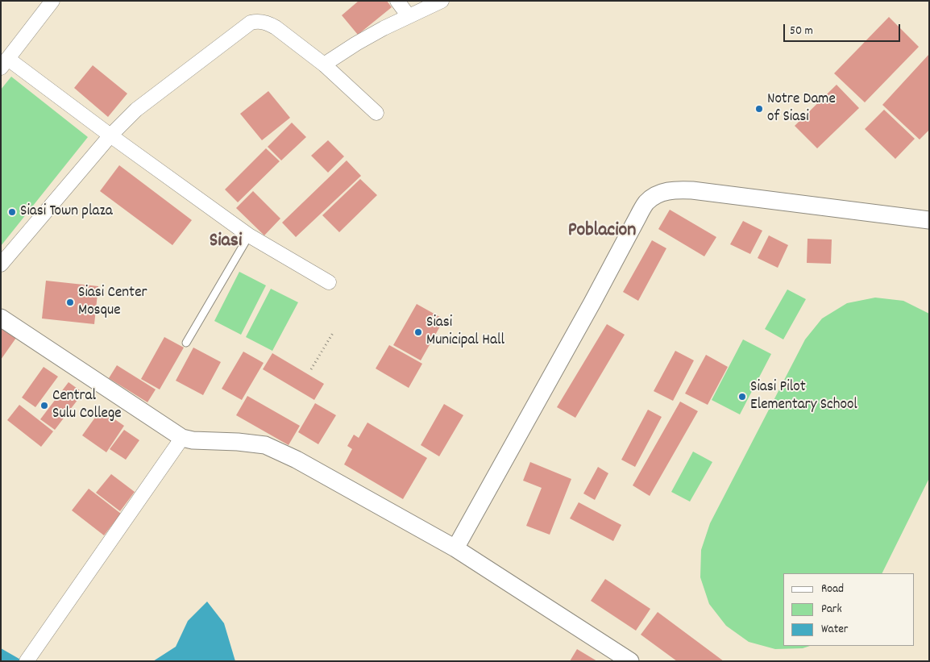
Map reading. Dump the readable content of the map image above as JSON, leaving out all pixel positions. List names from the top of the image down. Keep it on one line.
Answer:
{"districts":["Poblacion","Siasi"],"places":["Notre Dame of Siasi","Siasi Town plaza","Siasi Center Mosque","Siasi Municipal Hall","Siasi Pilot Elementary School","Central Sulu College"],"legend":["Road","Park","Water"],"scale_bar":"50 m"}
